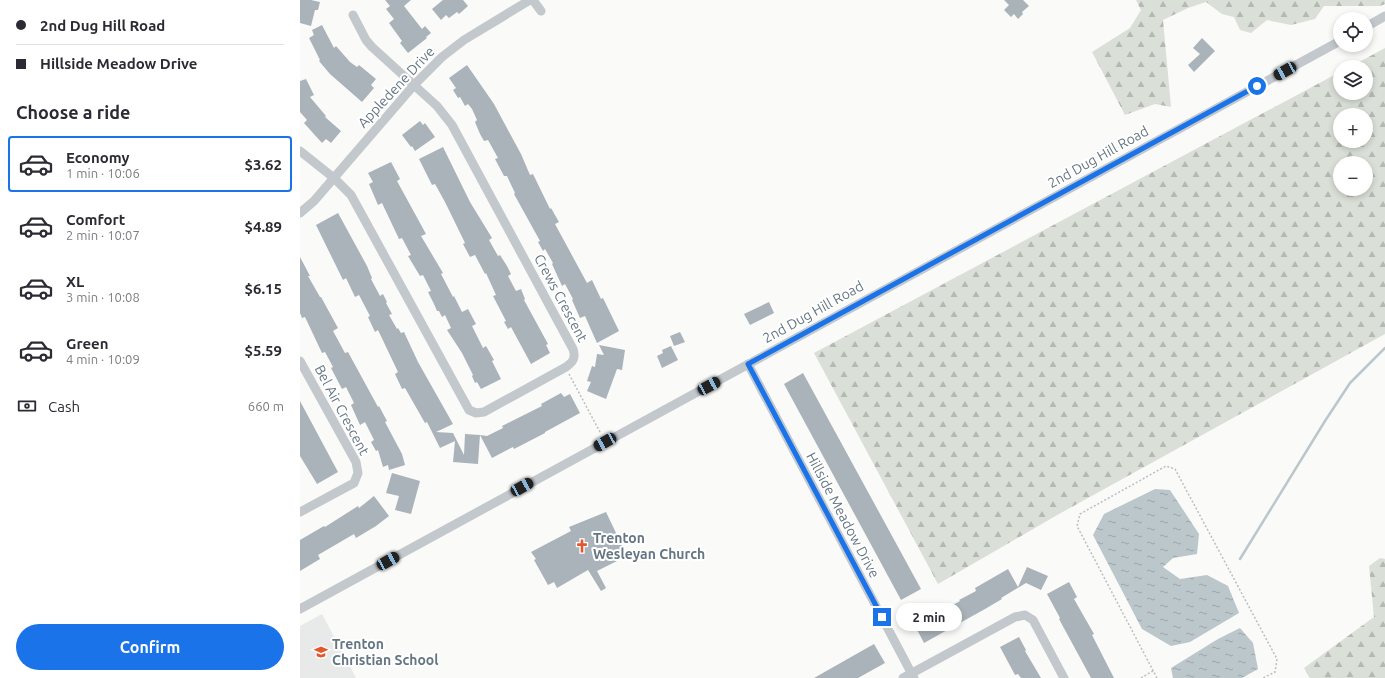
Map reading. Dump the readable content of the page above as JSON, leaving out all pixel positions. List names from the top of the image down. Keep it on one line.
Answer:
{"streets":{"street":["Appledene Drive","2nd Dug Hill Road","Crews Crescent","Bel Air Crescent","Hillside Meadow Drive"]},"crossings":[["Appledene Drive","Crews Crescent"],["2nd Dug Hill Road","Hillside Meadow Drive"]],"places":{"church":["Trenton Wesleyan Church"],"school or university":["Trenton Christian School"]},"page":{"banner":["2nd Dug Hill Road","Hillside Meadow Drive"],"map_buttons":["+","−"],"heading":"Choose a ride","list":[{"name":"Economy","note":"1 min · 10:06","value":"$3.62"},{"name":"Comfort","note":"2 min · 10:07","value":"$4.89"},{"name":"XL","note":"3 min · 10:08","value":"$6.15"},{"name":"Green","note":"4 min · 10:09","value":"$5.59"}],"pay":["Cash","660 m"],"bubble":"2 min","buttons":"Confirm"}}
